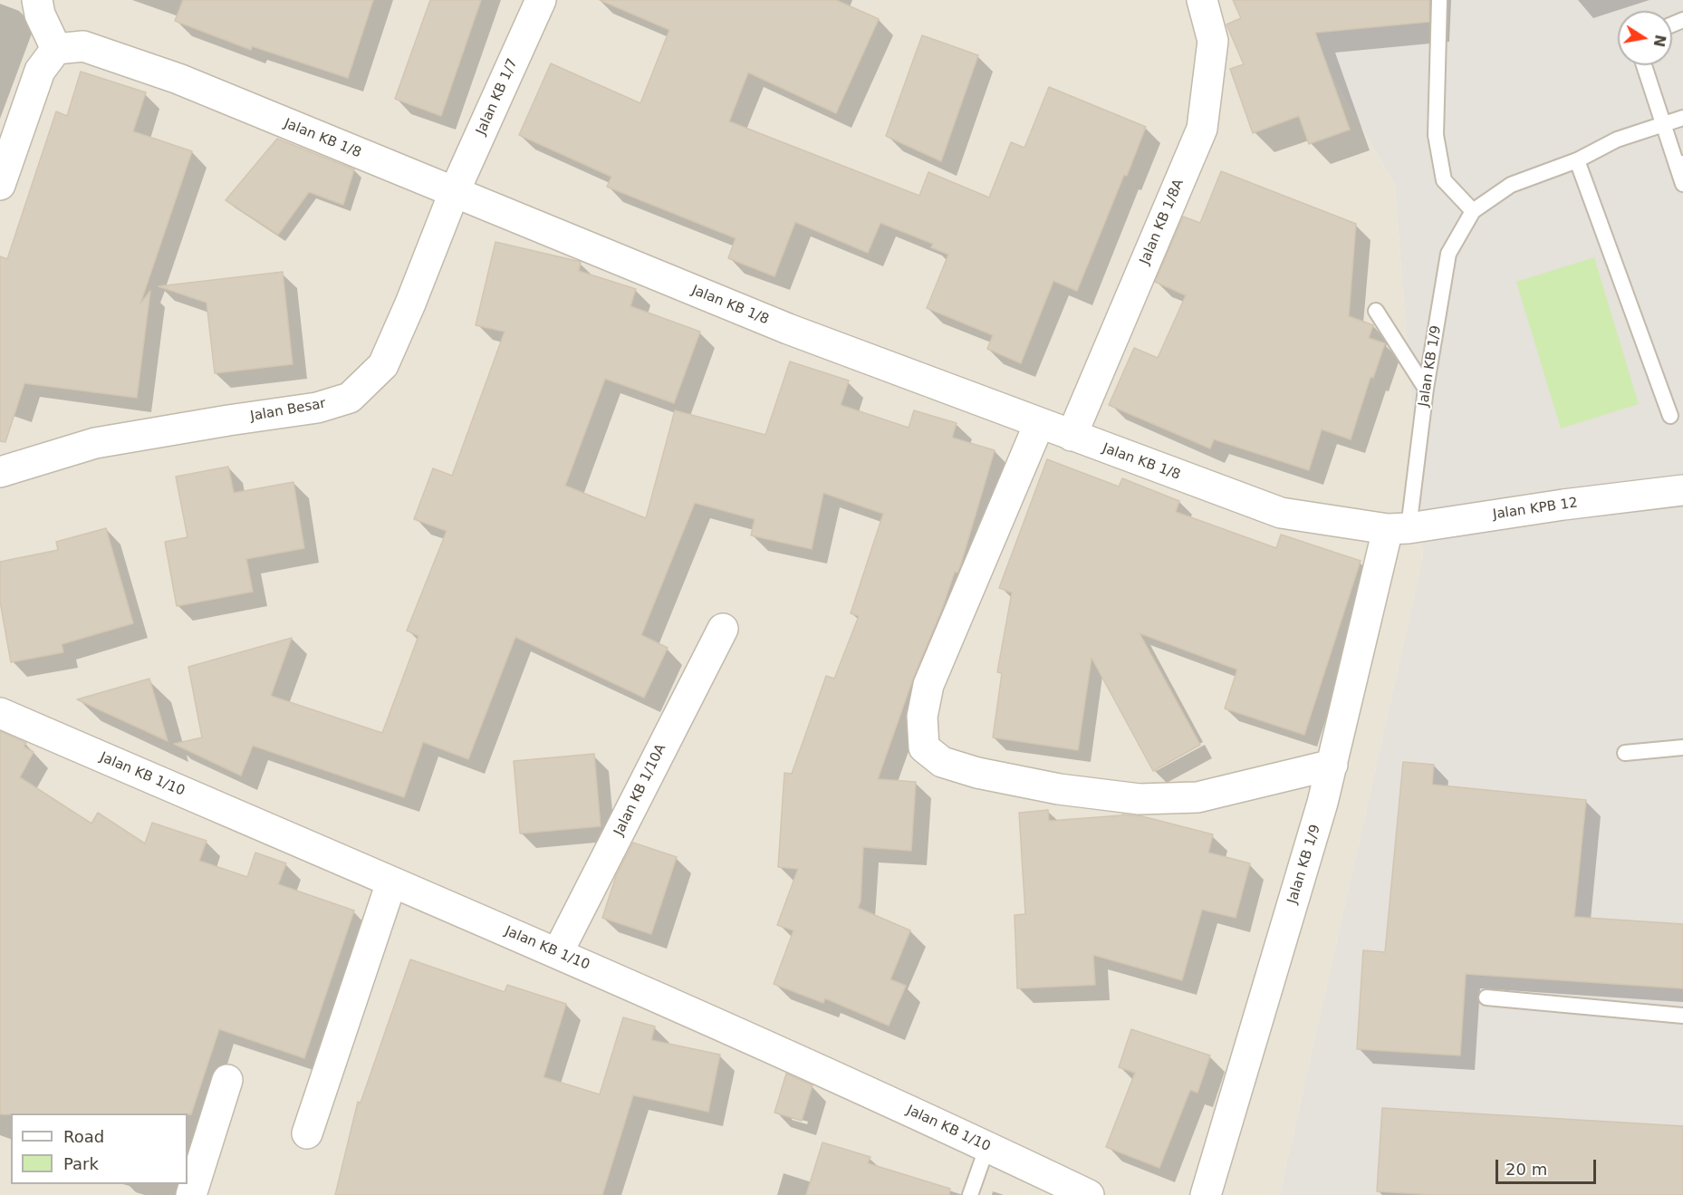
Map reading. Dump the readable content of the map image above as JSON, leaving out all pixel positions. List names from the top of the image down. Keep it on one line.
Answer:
{"streets":{"street":["Jalan KB 1/7","Jalan KB 1/8","Jalan KB 1/8A","Jalan KB 1/9","Jalan Besar","Jalan KPB 12","Jalan KB 1/10","Jalan KB 1/10A"]},"crossings":[["Jalan KB 1/7","Jalan KB 1/8"],["Jalan KB 1/7","Jalan Besar"],["Jalan KB 1/8","Jalan KB 1/8A"],["Jalan KB 1/8","Jalan KB 1/9"],["Jalan KB 1/8","Jalan Besar"],["Jalan KB 1/8","Jalan KPB 12"],["Jalan KB 1/9","Jalan KPB 12"],["Jalan KB 1/10","Jalan KB 1/10A"]],"legend":["Road","Park"],"scale_bar":"20 m","north":"right"}
